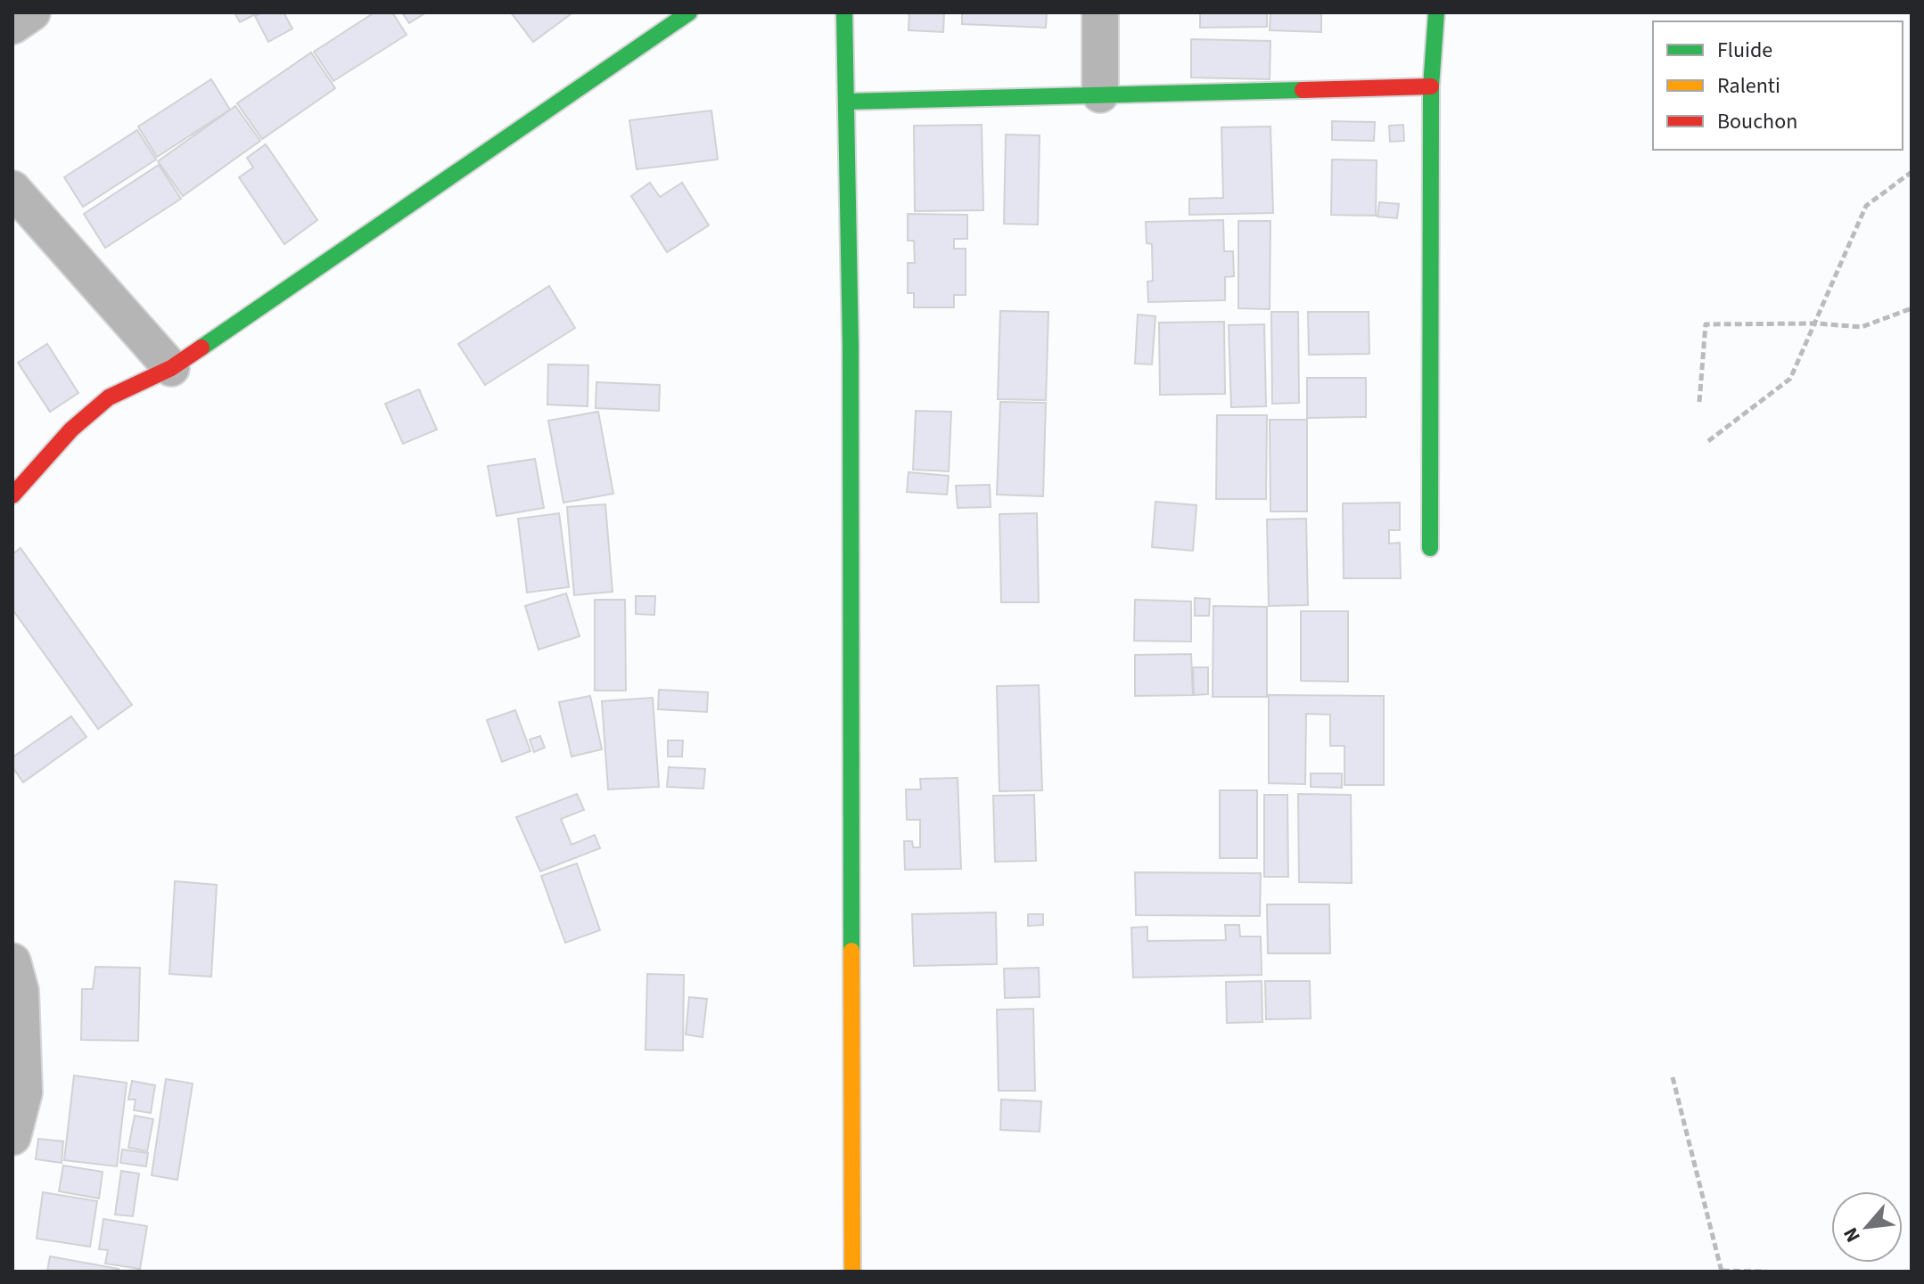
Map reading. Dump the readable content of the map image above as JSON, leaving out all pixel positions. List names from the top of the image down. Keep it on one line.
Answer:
{"legend":["Fluide","Ralenti","Bouchon"],"north":"bottom left"}
